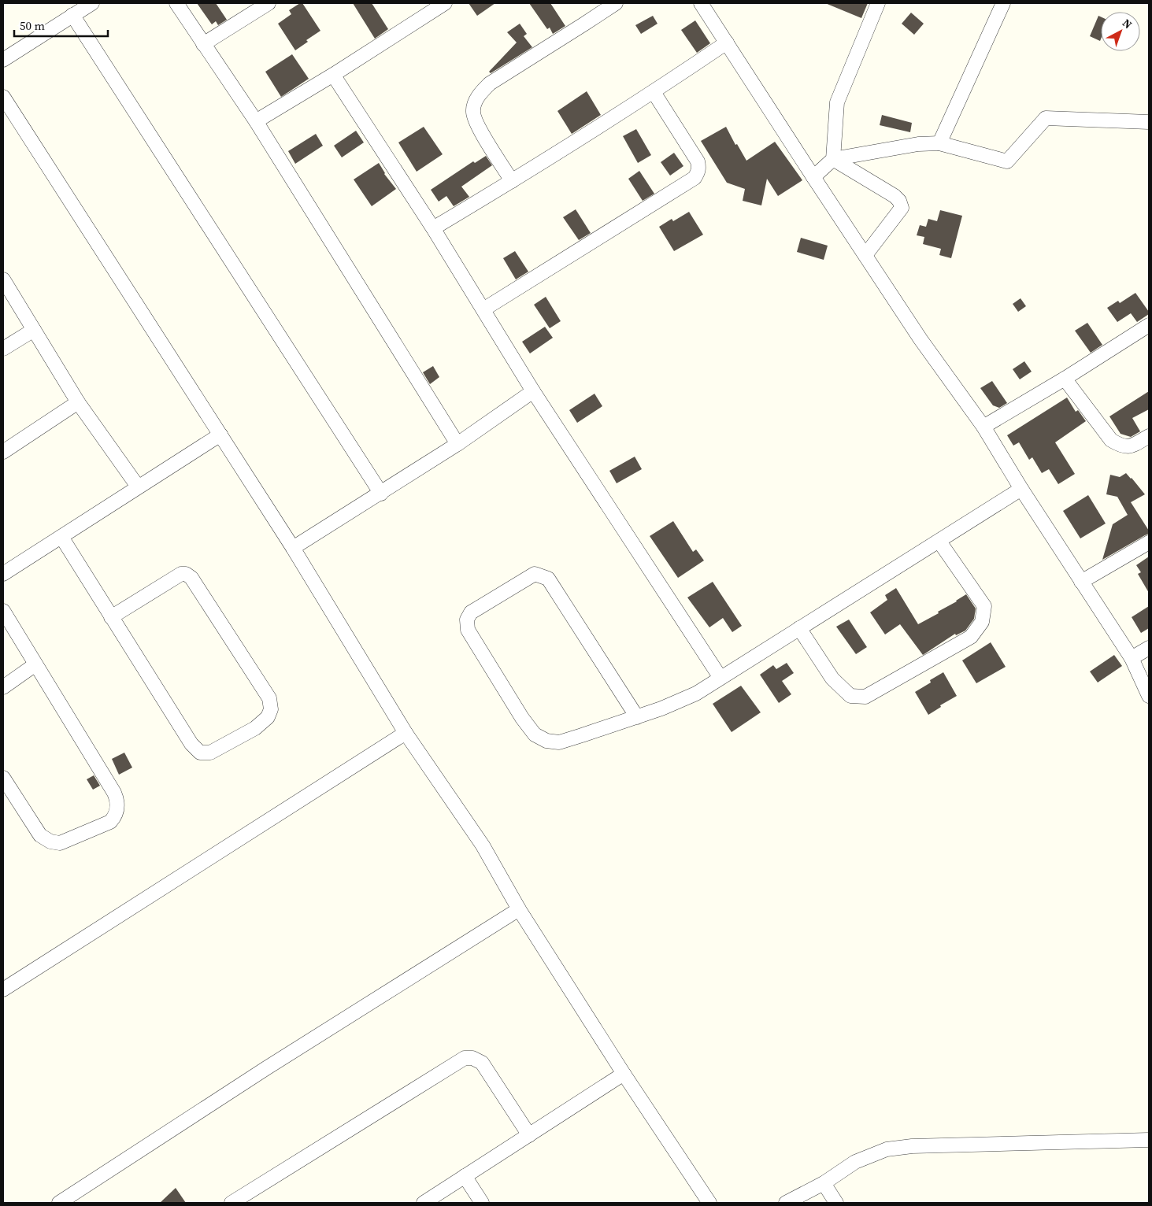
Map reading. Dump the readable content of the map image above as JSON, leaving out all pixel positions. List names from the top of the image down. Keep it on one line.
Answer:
{"scale_bar":"50 m","north":"top right"}
